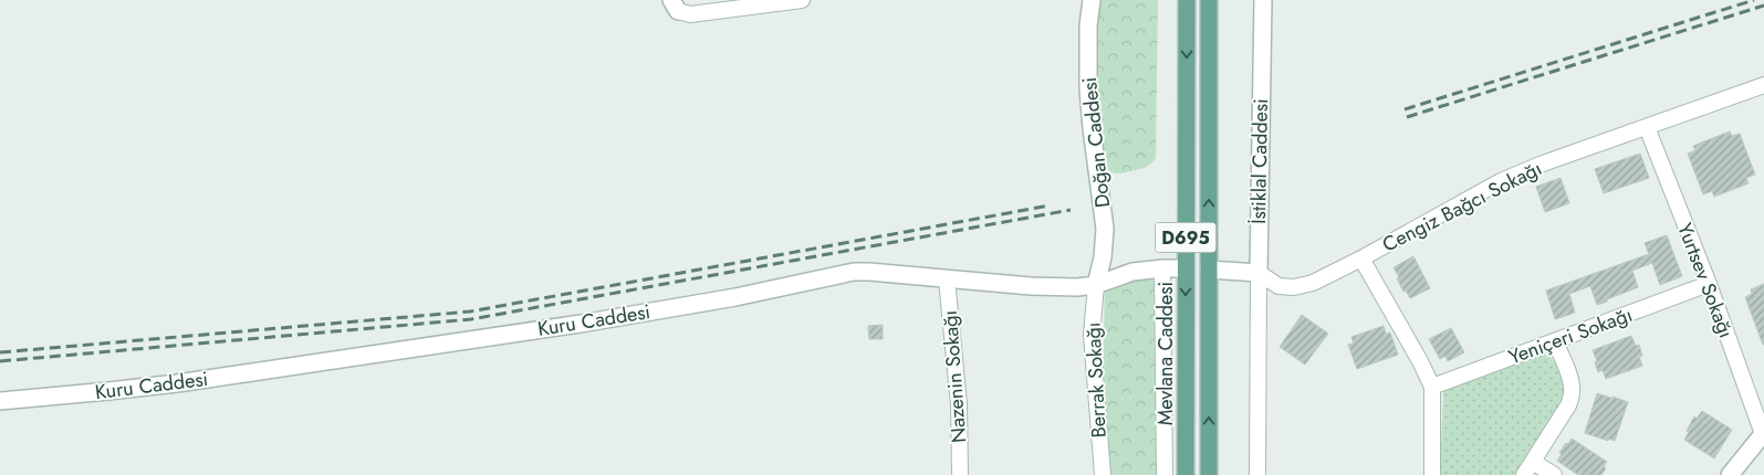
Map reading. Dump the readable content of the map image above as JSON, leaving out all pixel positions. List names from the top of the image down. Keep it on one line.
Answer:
{"streets":{"main road":["D695","Mevlana Caddesi"],"street":["Doğan Caddesi","İstiklal Caddesi","Cengiz Bağcı Sokağı","Yurtsev Sokağı","Kuru Caddesi","Yeniçeri Sokağı","Nazenin Sokağı","Berrak Sokağı"]},"crossings":[["Doğan Caddesi","Kuru Caddesi"],["Doğan Caddesi","Berrak Sokağı"],["İstiklal Caddesi","Cengiz Bağcı Sokağı"],["Cengiz Bağcı Sokağı","Yurtsev Sokağı"],["Yurtsev Sokağı","Yeniçeri Sokağı"],["Kuru Caddesi","Mevlana Caddesi"],["Kuru Caddesi","Nazenin Sokağı"],["Kuru Caddesi","Berrak Sokağı"]]}
